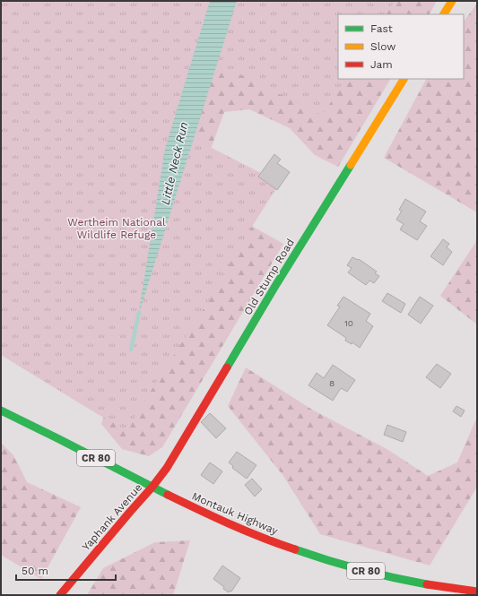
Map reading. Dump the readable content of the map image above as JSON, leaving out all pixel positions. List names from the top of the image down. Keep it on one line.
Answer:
{"streets":{"street":["Old Stump Road","CR 80","Montauk Highway","Yaphank Avenue"]},"crossings":[["Old Stump Road","Montauk Highway"],["Old Stump Road","Yaphank Avenue"],["Montauk Highway","Yaphank Avenue"]],"water":["Little Neck Run"],"parks":["Wertheim National Wildlife Refuge"],"house_numbers":["10","8"],"legend":["Fast","Slow","Jam"],"scale_bar":"50 m"}
